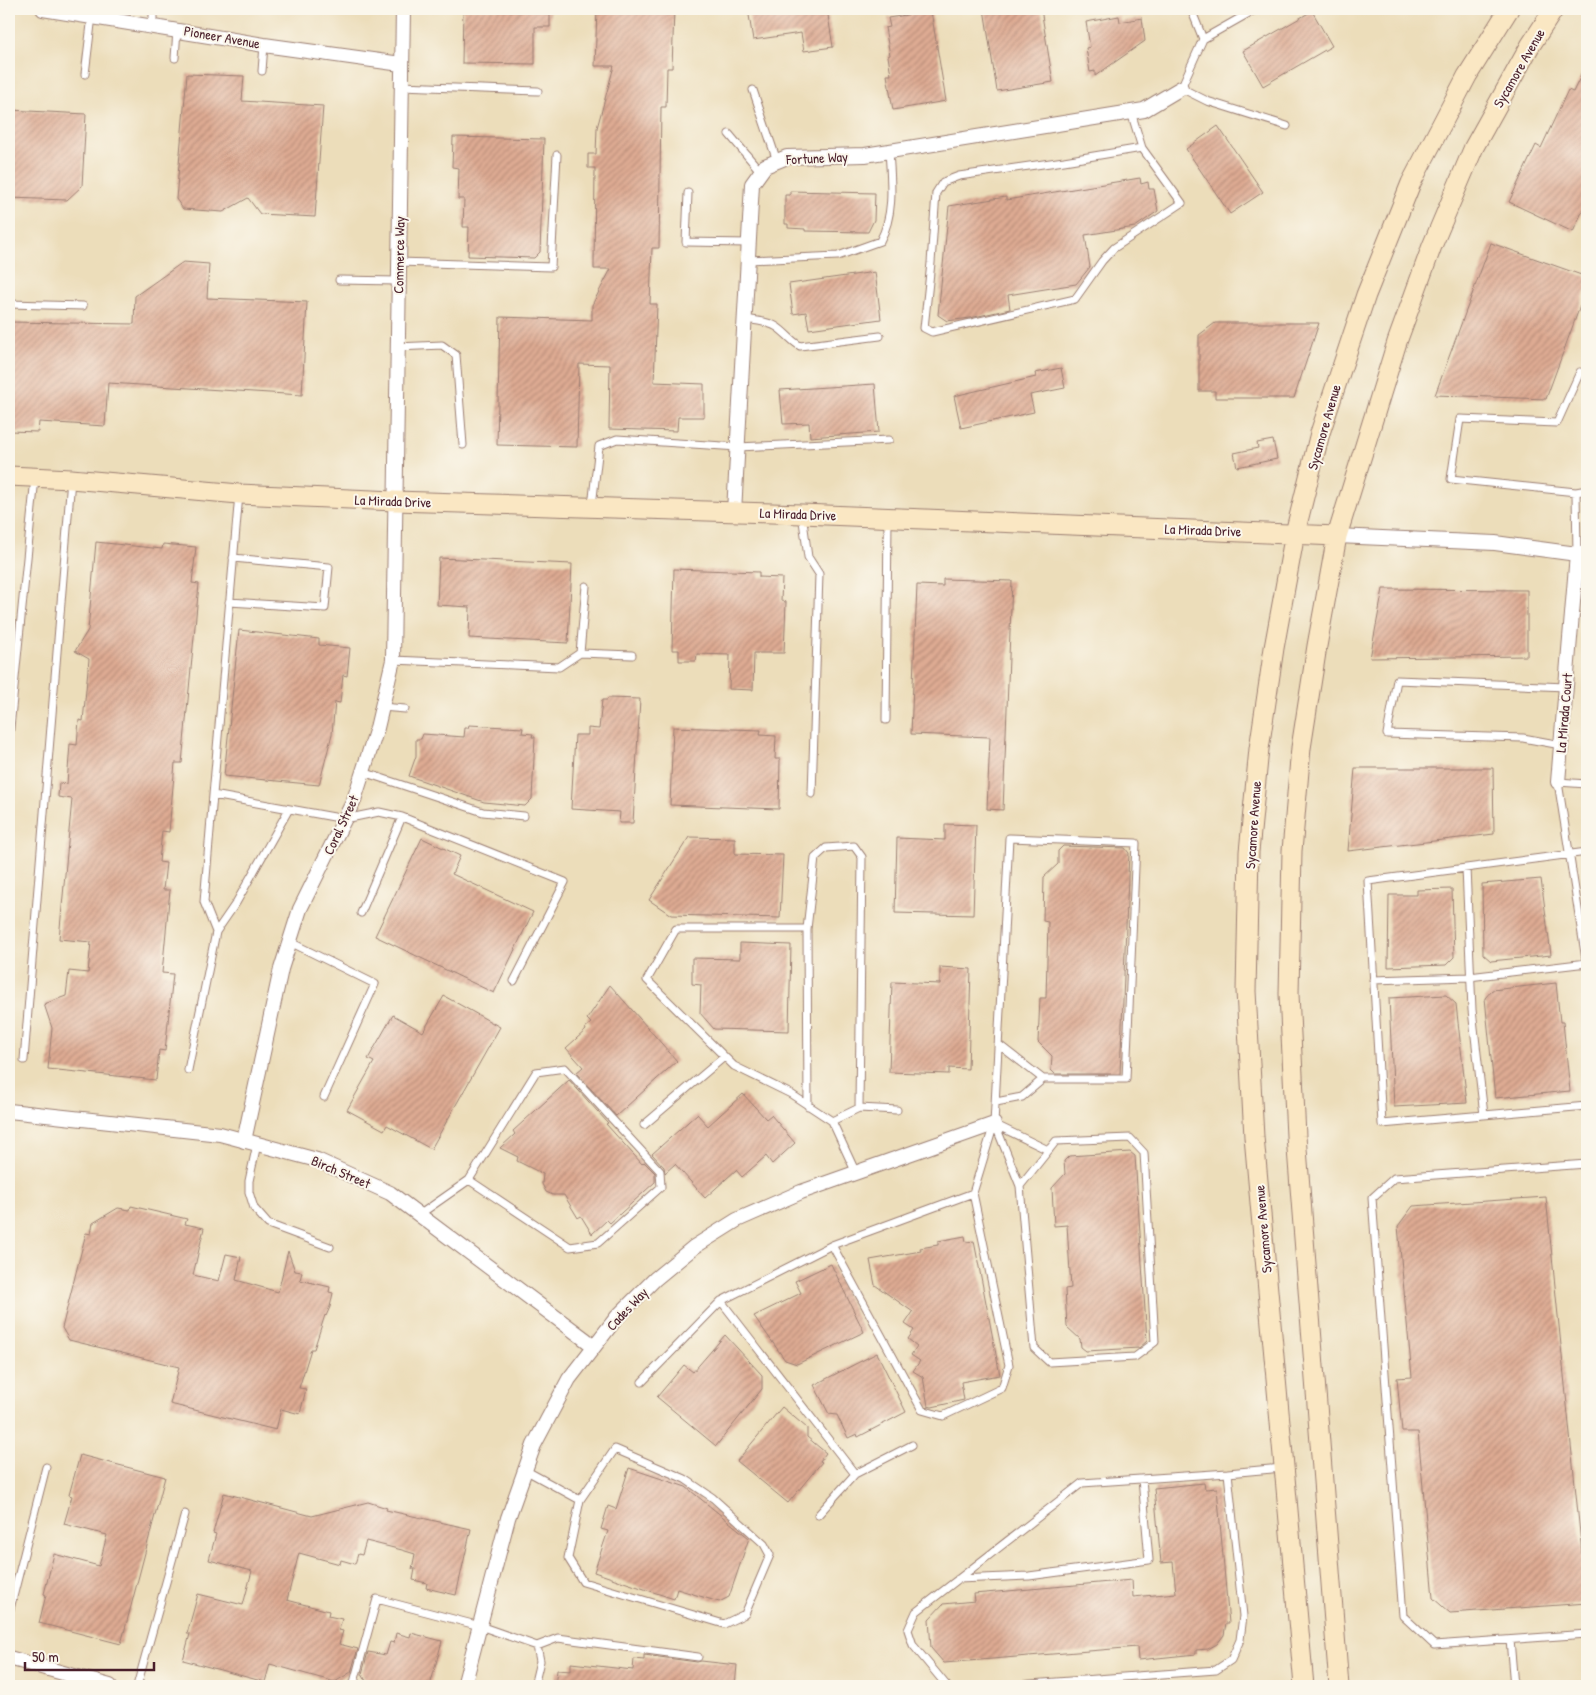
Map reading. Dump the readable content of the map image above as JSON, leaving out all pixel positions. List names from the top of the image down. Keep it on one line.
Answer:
{"streets":{"main road":["Sycamore Avenue","La Mirada Drive"],"street":["Pioneer Avenue","Fortune Way","Commerce Way","La Mirada Court","Coral Street","Birch Street","Cades Way"]},"crossings":[["Pioneer Avenue","Commerce Way"],["Sycamore Avenue","La Mirada Drive"],["Commerce Way","La Mirada Drive"],["Commerce Way","Coral Street"],["La Mirada Drive","La Mirada Court"],["La Mirada Drive","Coral Street"],["Coral Street","Birch Street"],["Birch Street","Cades Way"]],"scale_bar":"50 m"}
